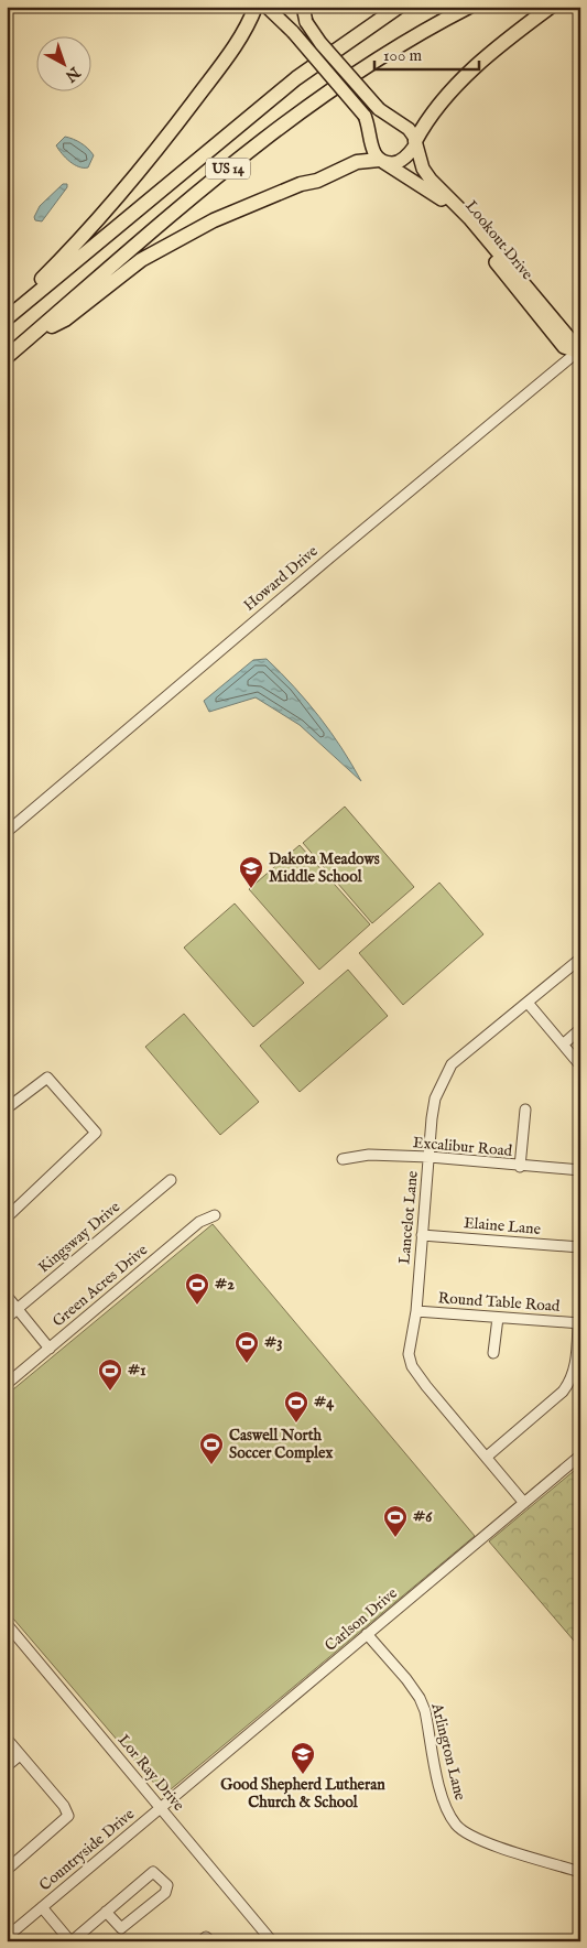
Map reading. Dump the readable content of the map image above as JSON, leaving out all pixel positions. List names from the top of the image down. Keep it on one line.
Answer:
{"streets":{"highway":["US 14"],"main road":["Lookout Drive"],"street":["Howard Drive","Excalibur Road","Lancelot Lane","Elaine Lane","Kingsway Drive","Green Acres Drive","Round Table Road","Carlson Drive","Arlington Lane","Lor Ray Drive","Countryside Drive"]},"crossings":[["Lookout Drive","Howard Drive"],["Excalibur Road","Lancelot Lane"],["Lancelot Lane","Elaine Lane"],["Lancelot Lane","Round Table Road"],["Lancelot Lane","Carlson Drive"],["Carlson Drive","Arlington Lane"],["Carlson Drive","Lor Ray Drive"],["Carlson Drive","Countryside Drive"],["Lor Ray Drive","Countryside Drive"]],"places":{"school or university":["Dakota Meadows Middle School","Good Shepherd Lutheran Church & School"],"sports":["#2","#3","#1","#4","Caswell North Soccer Complex","#6"]},"scale_bar":"100 m","north":"bottom right"}
